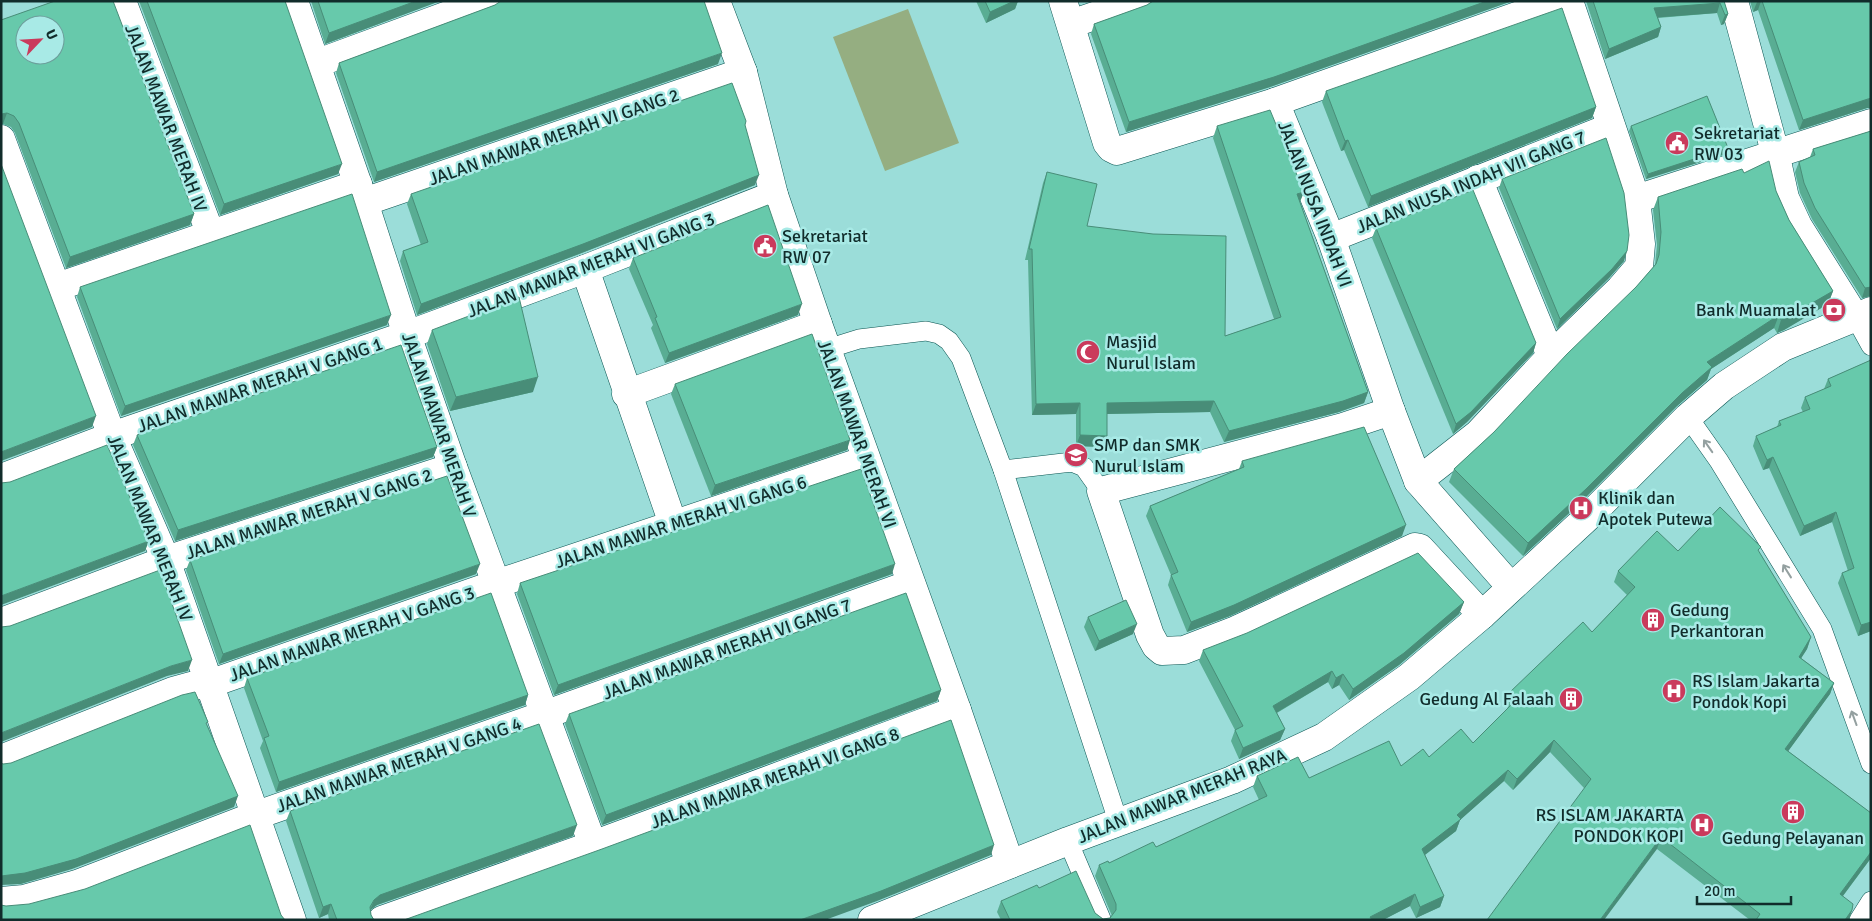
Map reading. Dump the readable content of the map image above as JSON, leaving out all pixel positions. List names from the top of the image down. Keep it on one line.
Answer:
{"streets":{"street":["JALAN MAWAR MERAH IV","JALAN MAWAR MERAH VI GANG 2","JALAN NUSA INDAH VII GANG 7","JALAN NUSA INDAH VI","JALAN MAWAR MERAH VI GANG 3","JALAN MAWAR MERAH V GANG 1","JALAN MAWAR MERAH V","JALAN MAWAR MERAH VI","JALAN MAWAR MERAH V GANG 2","JALAN MAWAR MERAH VI GANG 6","JALAN MAWAR MERAH V GANG 3","JALAN MAWAR MERAH VI GANG 7","JALAN MAWAR MERAH V GANG 4","JALAN MAWAR MERAH VI GANG 8","JALAN MAWAR MERAH RAYA"]},"crossings":[["JALAN MAWAR MERAH IV","JALAN MAWAR MERAH VI GANG 2"],["JALAN MAWAR MERAH IV","JALAN MAWAR MERAH V GANG 1"],["JALAN MAWAR MERAH IV","JALAN MAWAR MERAH V GANG 2"],["JALAN MAWAR MERAH IV","JALAN MAWAR MERAH V GANG 3"],["JALAN MAWAR MERAH IV","JALAN MAWAR MERAH V GANG 4"],["JALAN MAWAR MERAH VI GANG 2","JALAN MAWAR MERAH V"],["JALAN MAWAR MERAH VI GANG 2","JALAN MAWAR MERAH VI"],["JALAN NUSA INDAH VII GANG 7","JALAN NUSA INDAH VI"],["JALAN NUSA INDAH VI","JALAN MAWAR MERAH RAYA"],["JALAN MAWAR MERAH VI GANG 3","JALAN MAWAR MERAH V GANG 1"],["JALAN MAWAR MERAH VI GANG 3","JALAN MAWAR MERAH V"],["JALAN MAWAR MERAH VI GANG 3","JALAN MAWAR MERAH VI"],["JALAN MAWAR MERAH V GANG 1","JALAN MAWAR MERAH V"],["JALAN MAWAR MERAH V","JALAN MAWAR MERAH V GANG 2"],["JALAN MAWAR MERAH V","JALAN MAWAR MERAH VI GANG 6"],["JALAN MAWAR MERAH V","JALAN MAWAR MERAH V GANG 3"],["JALAN MAWAR MERAH V","JALAN MAWAR MERAH VI GANG 7"],["JALAN MAWAR MERAH V","JALAN MAWAR MERAH V GANG 4"],["JALAN MAWAR MERAH V","JALAN MAWAR MERAH VI GANG 8"],["JALAN MAWAR MERAH VI","JALAN MAWAR MERAH VI GANG 6"],["JALAN MAWAR MERAH VI","JALAN MAWAR MERAH VI GANG 7"],["JALAN MAWAR MERAH VI","JALAN MAWAR MERAH VI GANG 8"],["JALAN MAWAR MERAH VI","JALAN MAWAR MERAH RAYA"],["JALAN MAWAR MERAH VI GANG 6","JALAN MAWAR MERAH V GANG 3"],["JALAN MAWAR MERAH VI GANG 7","JALAN MAWAR MERAH V GANG 4"]],"places":{"public building":["Sekretariat RW 03","Sekretariat RW 07"],"bank":["Bank Muamalat"],"mosque":["Masjid Nurul Islam"],"school or university":["SMP dan SMK Nurul Islam"],"hospital":["Klinik dan Apotek Putewa","RS Islam Jakarta Pondok Kopi","RS ISLAM JAKARTA PONDOK KOPI"],"building":["Gedung Perkantoran","Gedung Al Falaah","Gedung Pelayanan"]},"scale_bar":"20 m","north":"top right"}
